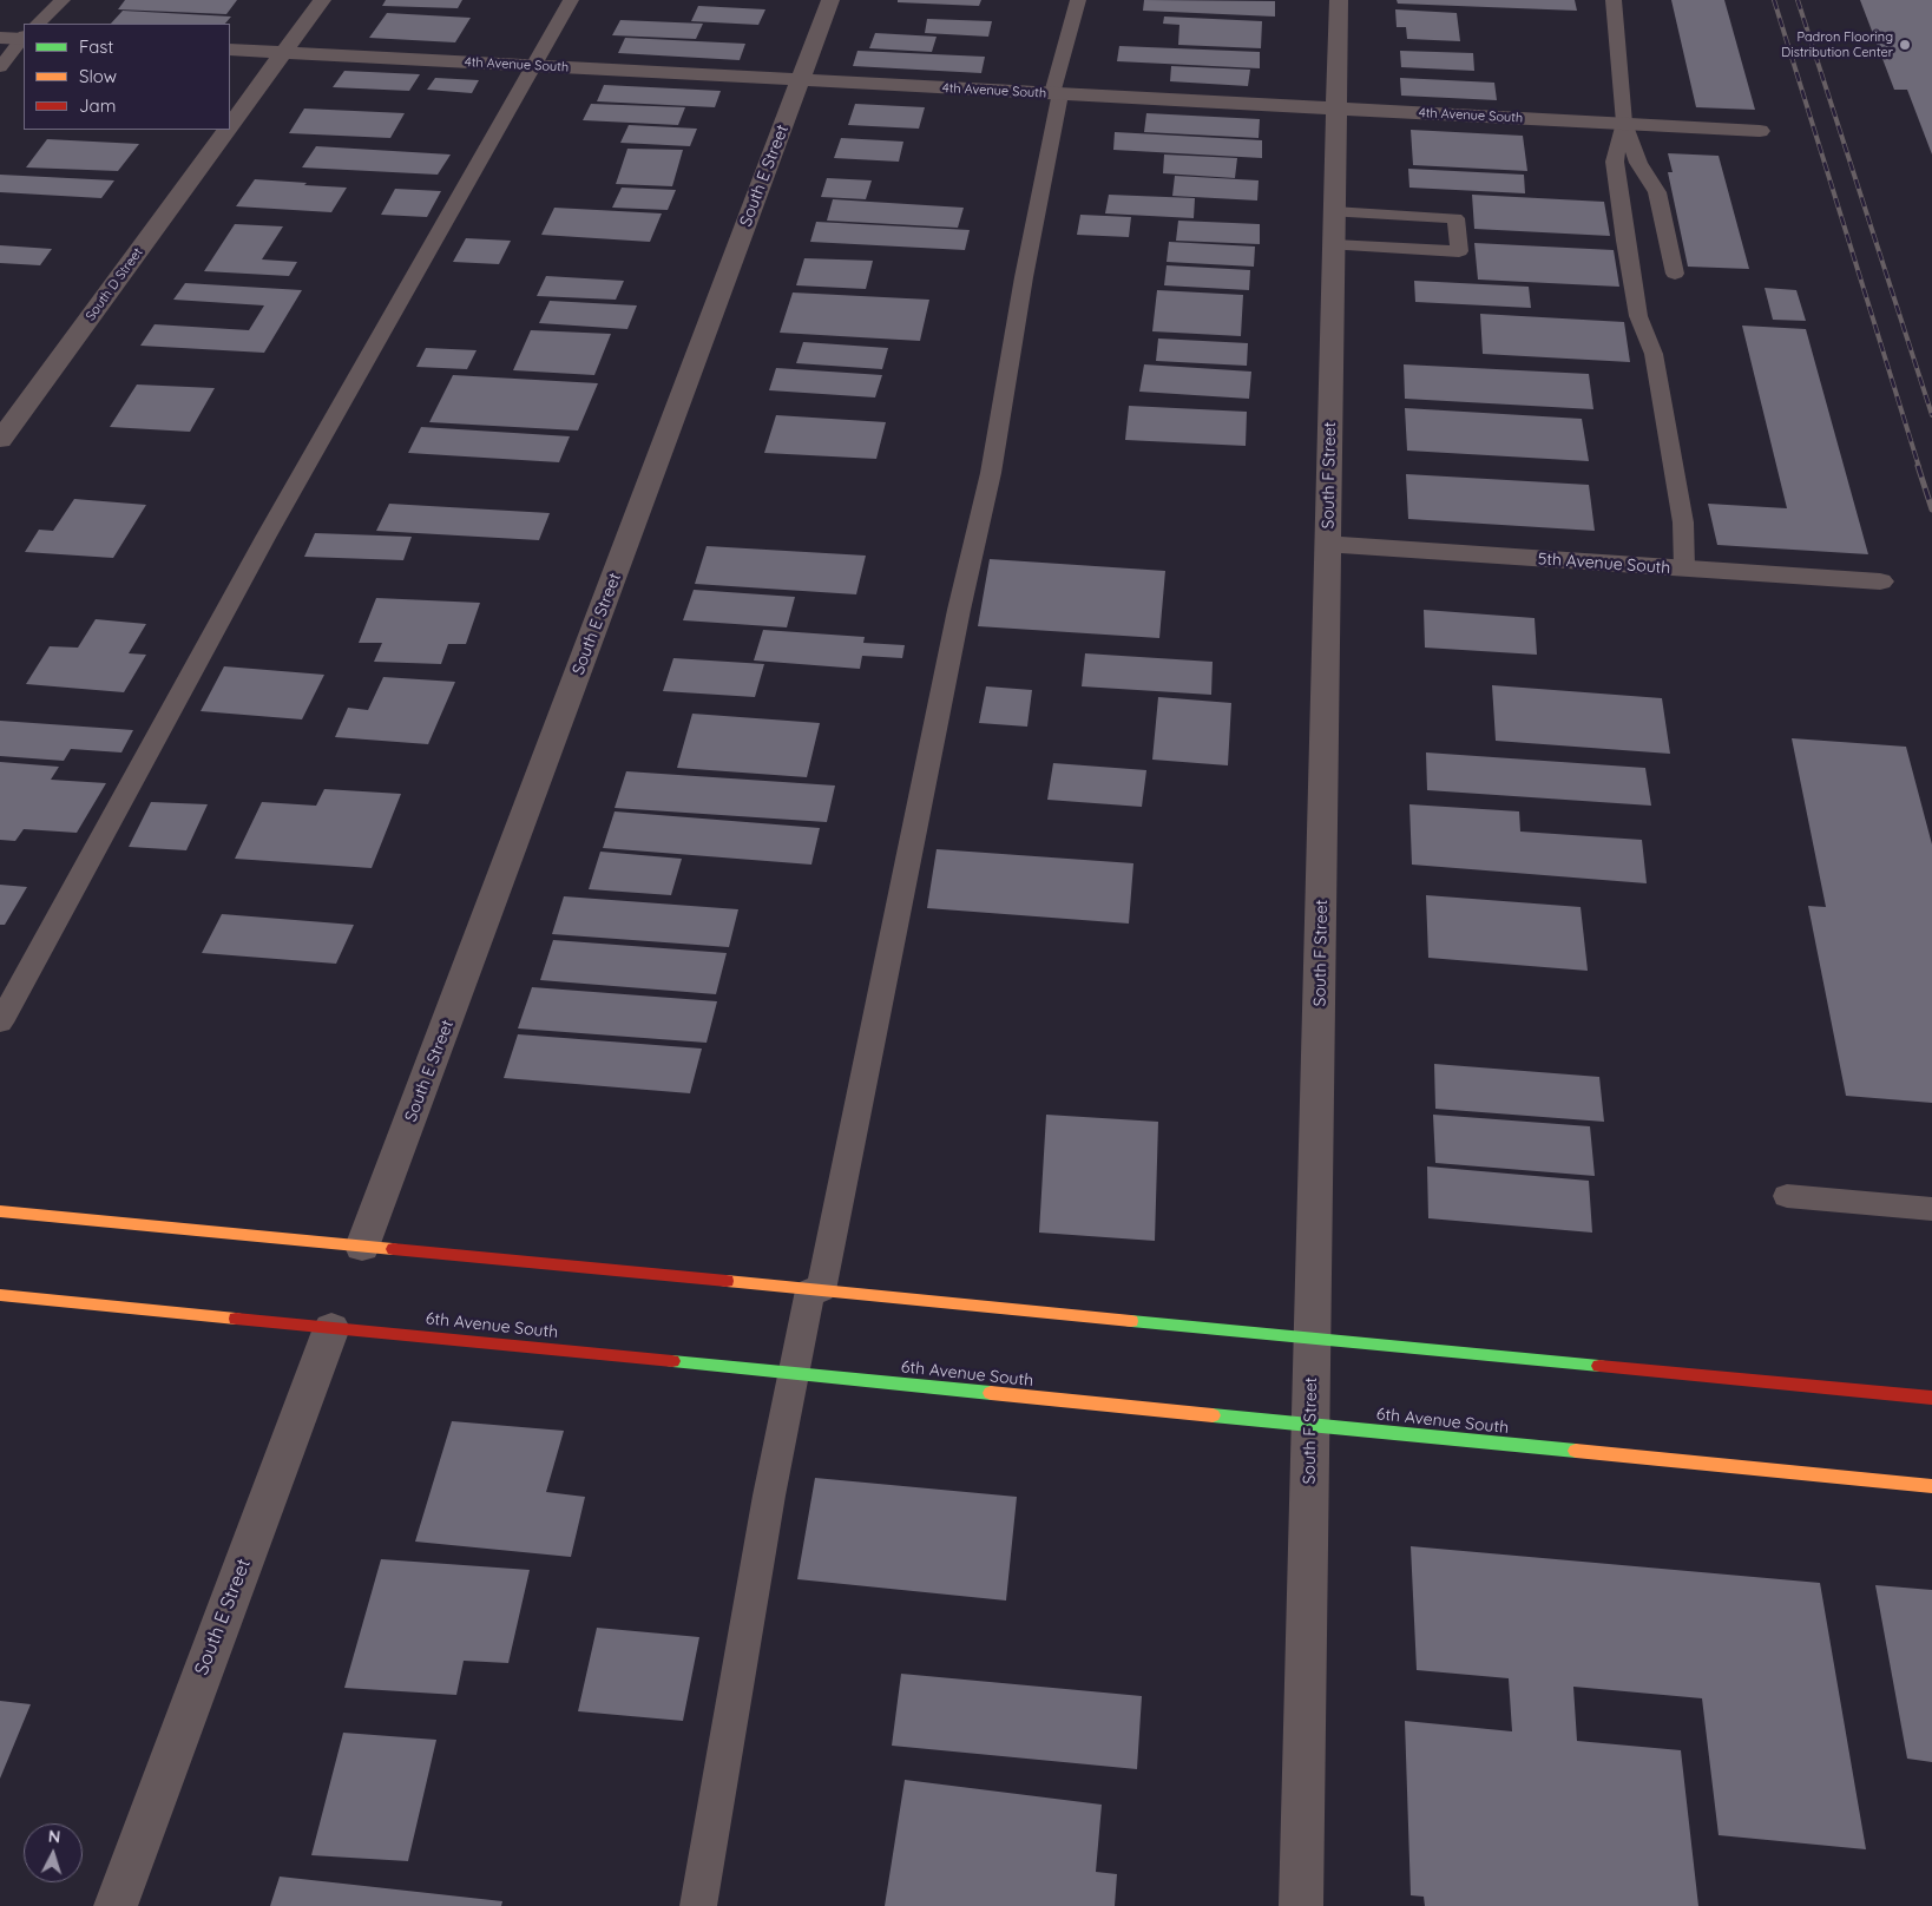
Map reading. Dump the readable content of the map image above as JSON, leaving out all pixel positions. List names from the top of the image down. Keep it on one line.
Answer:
{"streets":{"street":["4th Avenue South","South E Street","South D Street","South F Street","5th Avenue South","6th Avenue South"]},"crossings":[["4th Avenue South","South E Street"],["4th Avenue South","South D Street"],["4th Avenue South","South F Street"],["South E Street","6th Avenue South"],["South F Street","5th Avenue South"],["South F Street","6th Avenue South"]],"places":["Padron Flooring Distribution Center"],"legend":["Fast","Slow","Jam"],"north":"top"}
